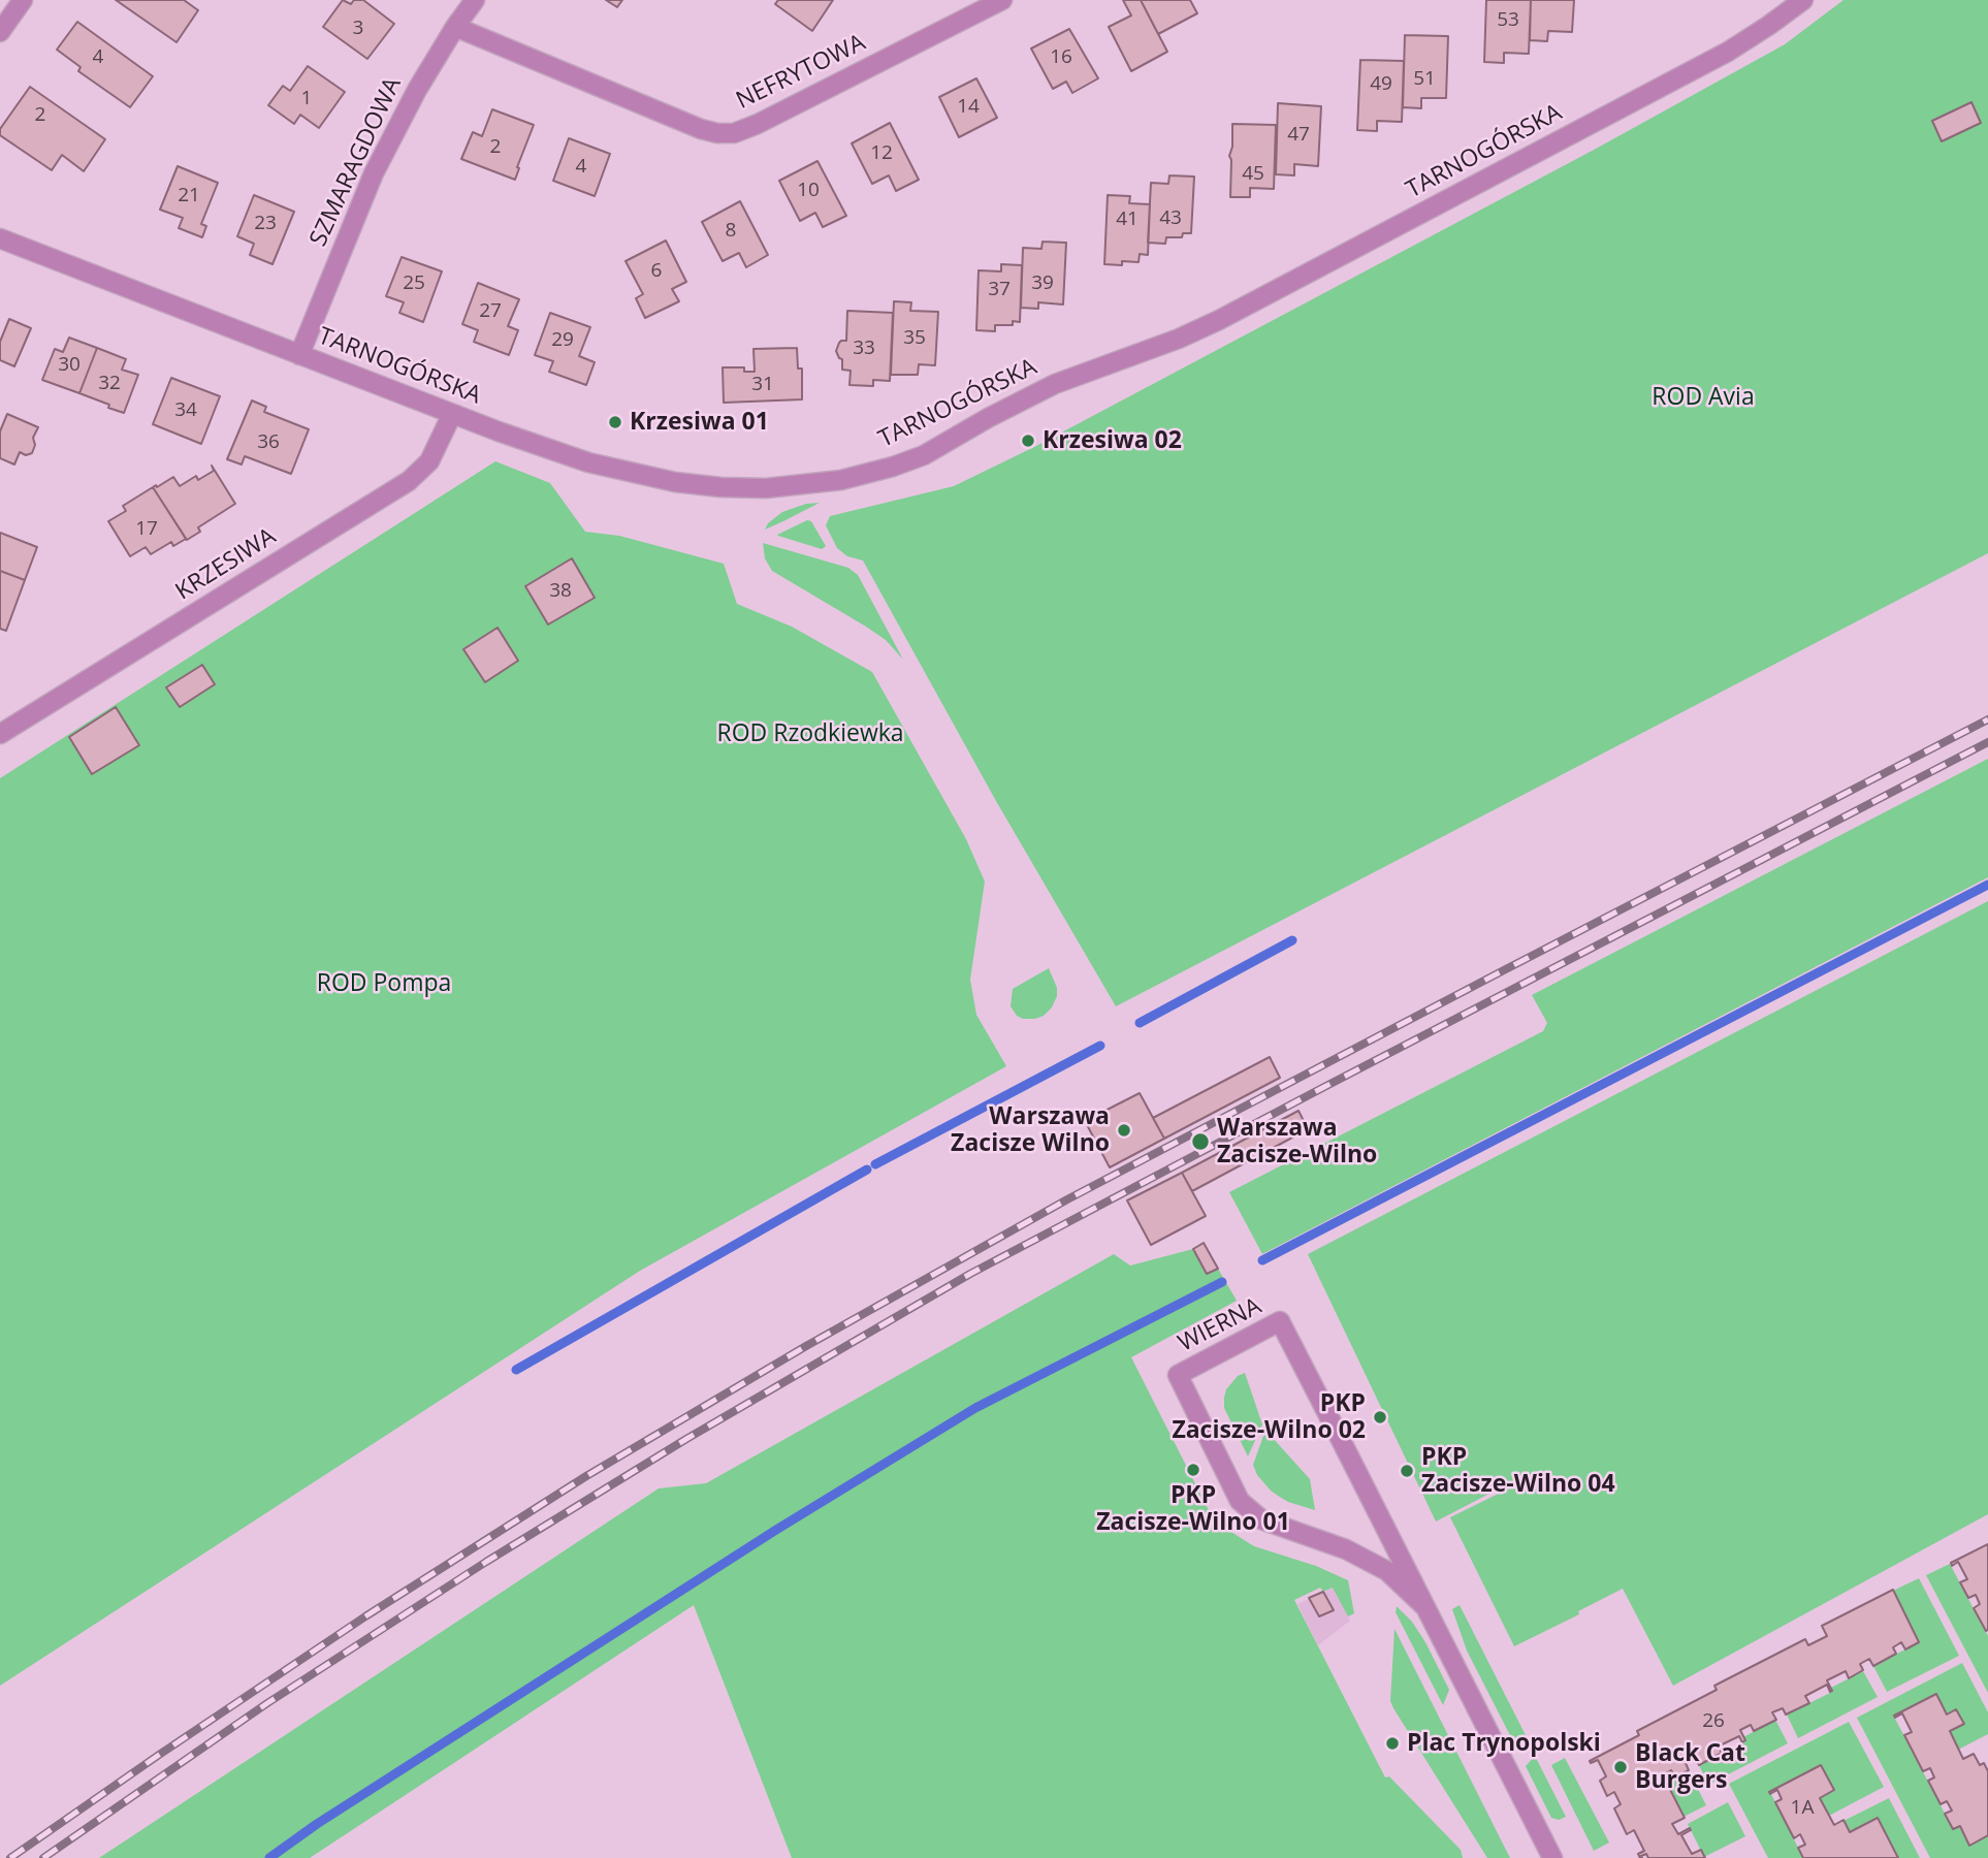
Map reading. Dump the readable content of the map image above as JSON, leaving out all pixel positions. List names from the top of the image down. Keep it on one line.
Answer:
{"streets":{"street":["NEFRYTOWA","TARNOGÓRSKA","SZMARAGDOWA","KRZESIWA","WIERNA"]},"crossings":[["NEFRYTOWA","SZMARAGDOWA"],["TARNOGÓRSKA","SZMARAGDOWA"],["TARNOGÓRSKA","KRZESIWA"]],"parks":["ROD Avia","ROD Rzodkiewka","ROD Pompa"],"places":["Krzesiwa 01","Krzesiwa 02","Warszawa Zacisze Wilno","Warszawa Zacisze-Wilno","PKP Zacisze-Wilno 02","PKP Zacisze-Wilno 01","PKP Zacisze-Wilno 04","Plac Trynopolski","Black Cat Burgers"],"house_numbers":["53","3","4","16","51","49","1","14","2","47","2","12","4","45","10","21","43","41","23","8","6","25","39","37","27","35","29","33","30","32","31","34","36","17","38","26","1A"]}
